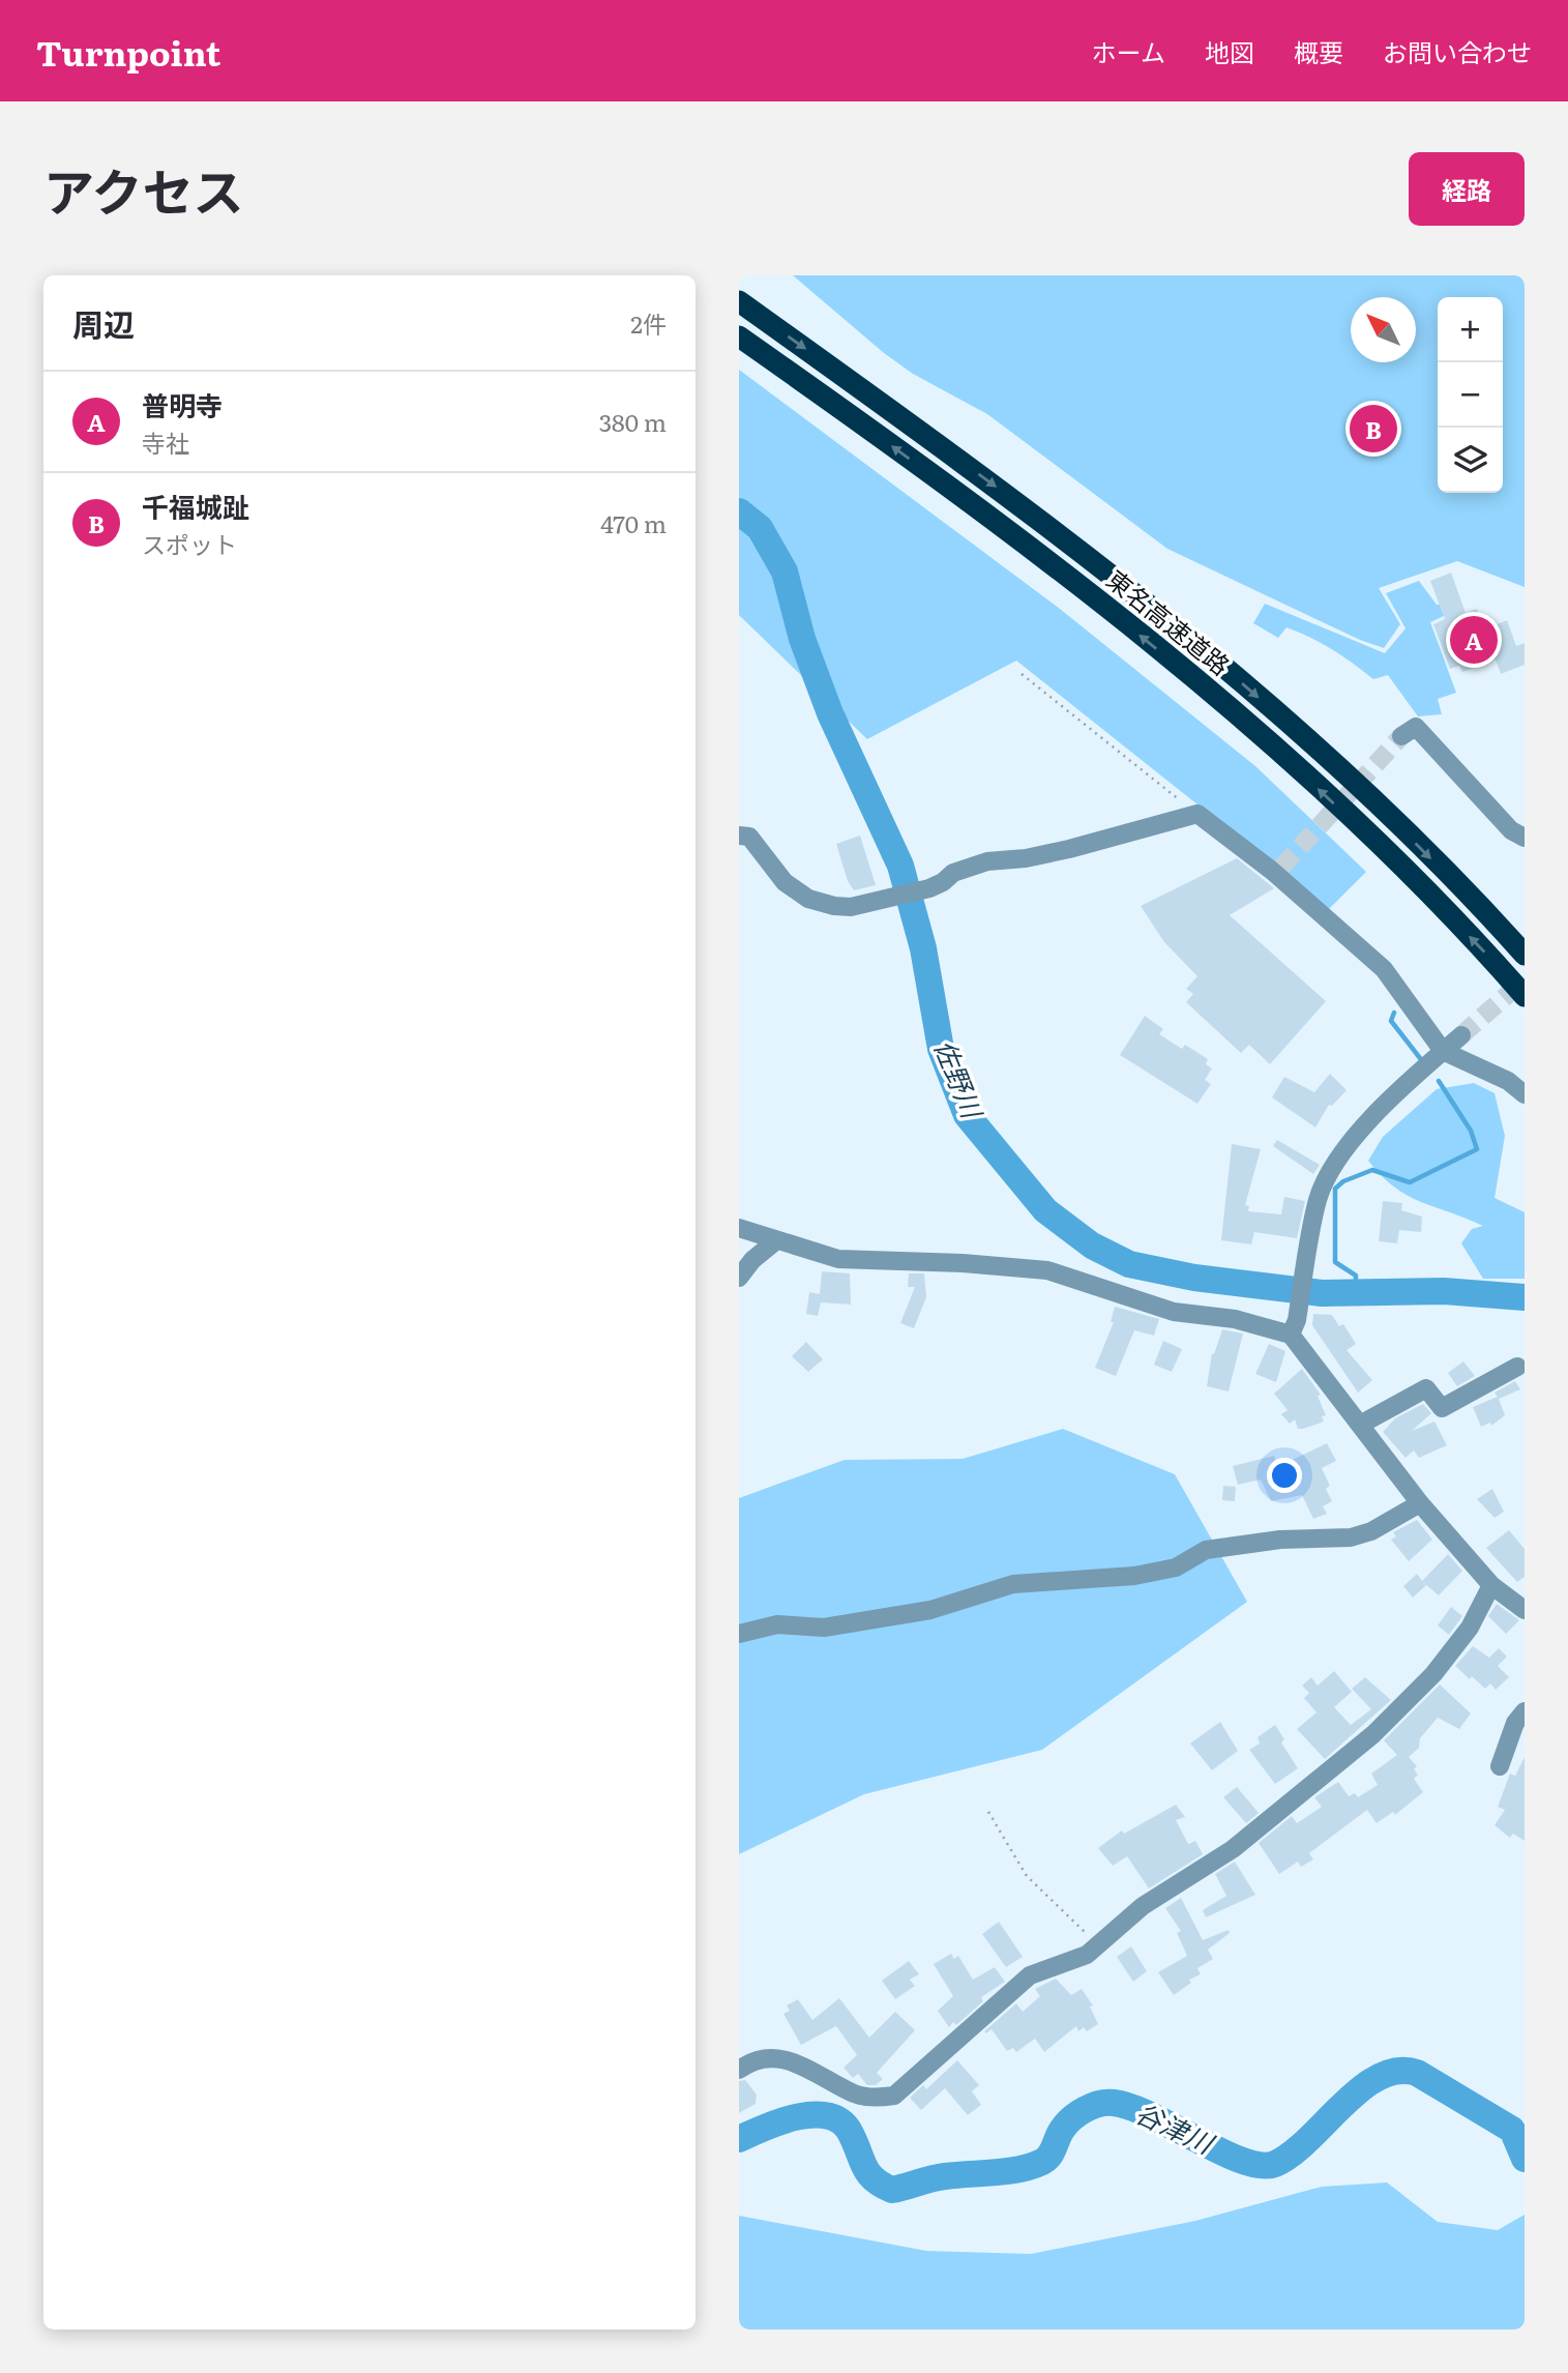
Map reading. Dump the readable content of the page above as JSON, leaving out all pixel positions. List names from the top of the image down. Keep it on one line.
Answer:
{"streets":{"highway":["東名高速道路"]},"water":["佐野川","谷津川"],"north":"top left","page":{"header":"Turnpoint","nav":["ホーム","地図","概要","お問い合わせ"],"title":"アクセス","buttons":"経路","heading":["周辺","2件"],"map_buttons":["+","−"],"list":[{"mark":"A","name":"普明寺","note":"寺社","value":"380 m"},{"mark":"B","name":"千福城趾","note":"スポット","value":"470 m"}],"pins":["B","A"]}}
